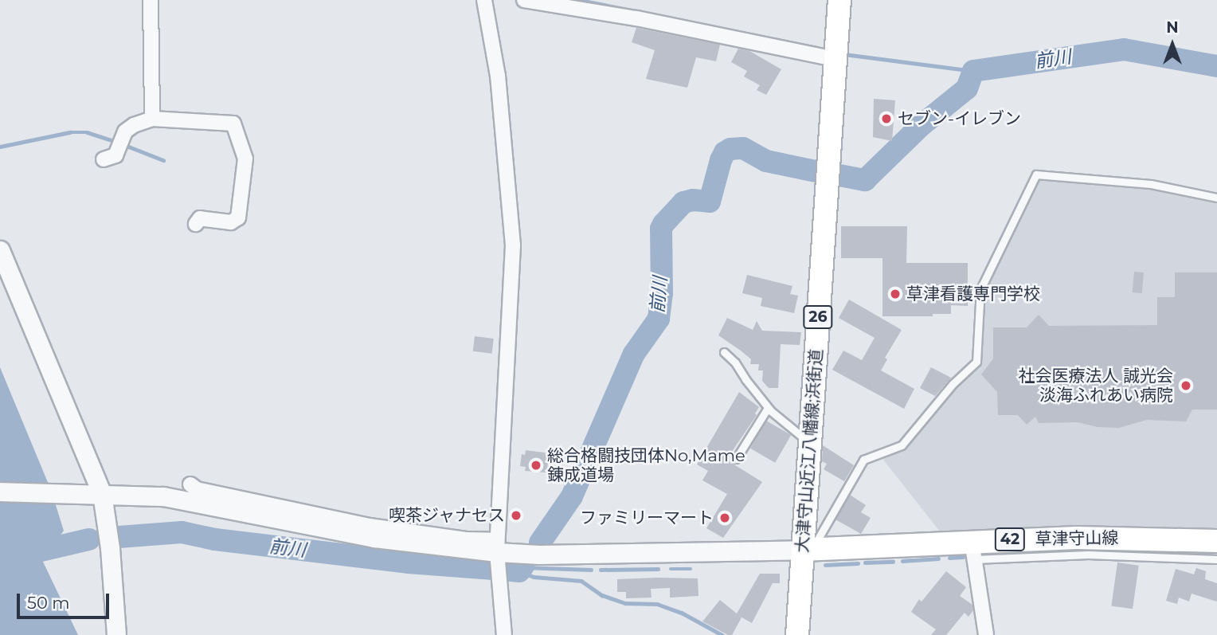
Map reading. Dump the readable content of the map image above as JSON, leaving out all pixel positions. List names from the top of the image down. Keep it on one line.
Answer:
{"streets":{"main road":["26","大津守山近江八幡線;浜街道","草津守山線","42"]},"crossings":[["大津守山近江八幡線;浜街道","草津守山線"]],"water":["前川"],"places":["セブン-イレブン","草津看護専門学校","社会医療法人 誠光会 淡海ふれあい病院","総合格闘技団体No,Mame 錬成道場","喫茶ジャナセス","ファミリーマート"],"scale_bar":"50 m","north":"top"}
